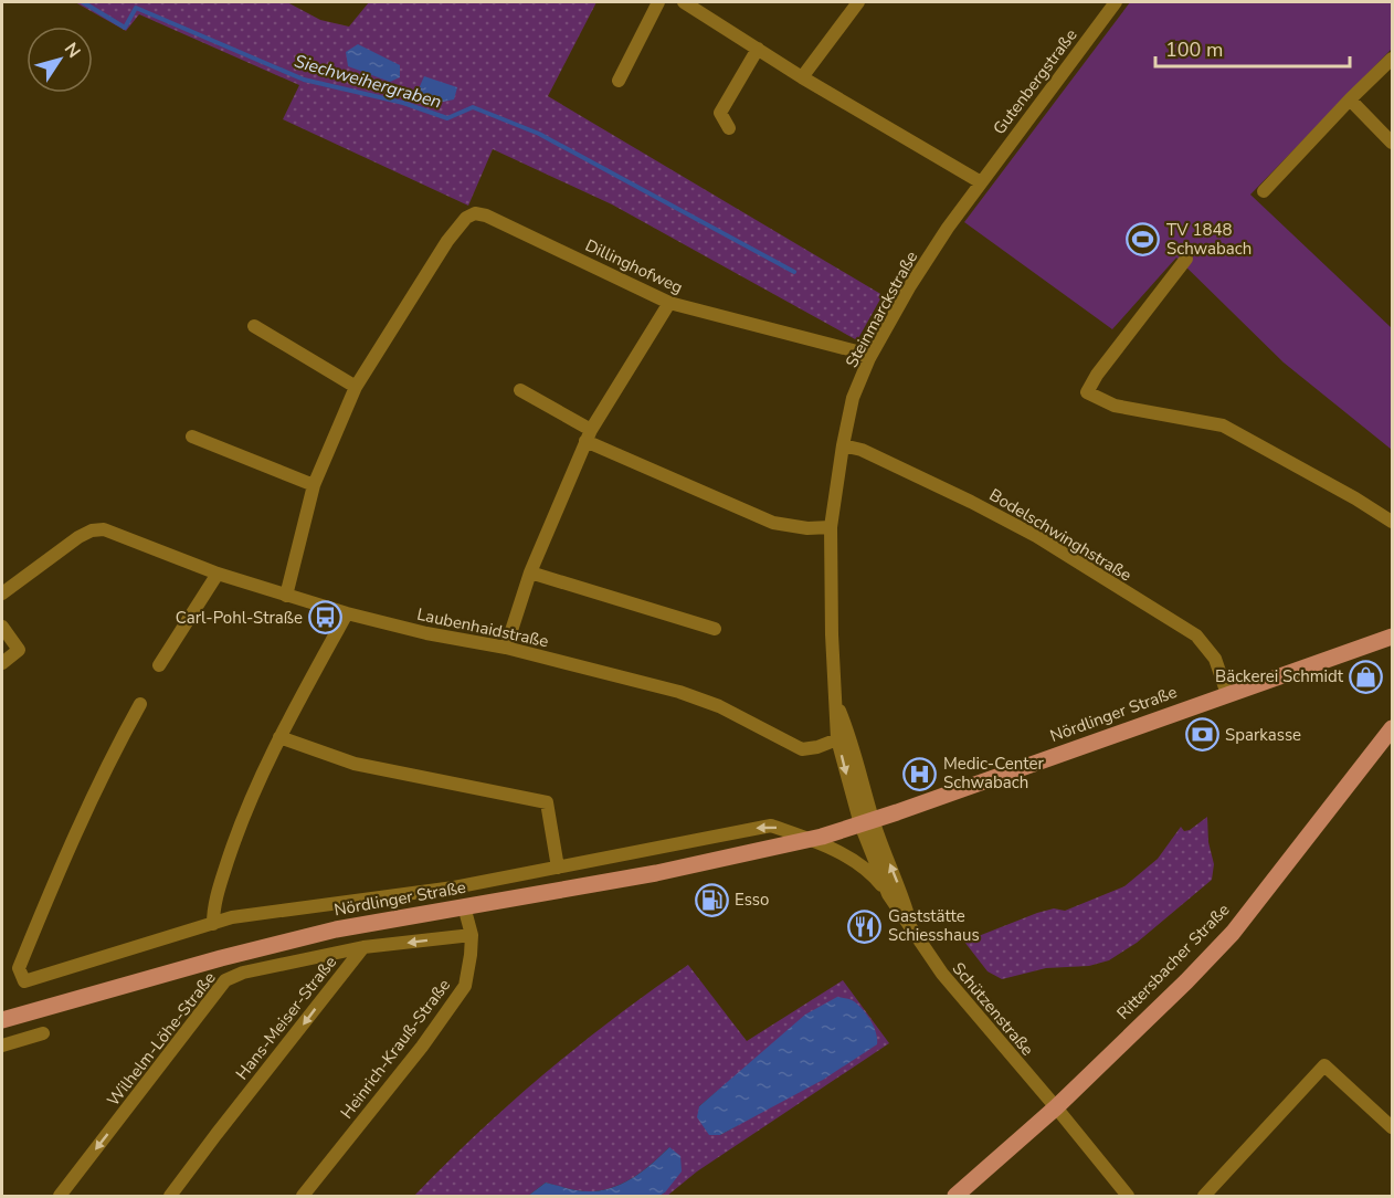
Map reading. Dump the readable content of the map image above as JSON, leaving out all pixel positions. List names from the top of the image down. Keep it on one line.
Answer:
{"streets":{"main road":["Nördlinger Straße","Rittersbacher Straße"],"street":["Gutenbergstraße","Dillinghofweg","Steinmarckstraße","Bodelschwinghstraße","Laubenhaidstraße","Schützenstraße","Hans-Meiser-Straße","Wilhelm-Löhe-Straße","Heinrich-Krauß-Straße"]},"crossings":[["Gutenbergstraße","Steinmarckstraße"],["Dillinghofweg","Steinmarckstraße"],["Steinmarckstraße","Bodelschwinghstraße"],["Steinmarckstraße","Laubenhaidstraße"],["Steinmarckstraße","Nördlinger Straße"],["Steinmarckstraße","Schützenstraße"],["Bodelschwinghstraße","Nördlinger Straße"],["Nördlinger Straße","Schützenstraße"],["Nördlinger Straße","Heinrich-Krauß-Straße"],["Rittersbacher Straße","Schützenstraße"],["Hans-Meiser-Straße","Wilhelm-Löhe-Straße"]],"one_way":["Hans-Meiser-Straße","Wilhelm-Löhe-Straße"],"water":["Siechweihergraben"],"places":{"sports":["TV 1848 Schwabach"],"bus stop":["Carl-Pohl-Straße"],"shop":["Bäckerei Schmidt"],"bank":["Sparkasse"],"hospital":["Medic-Center Schwabach"],"fuel station":["Esso"],"restaurant":["Gaststätte Schiesshaus"]},"scale_bar":"100 m","north":"top right"}
